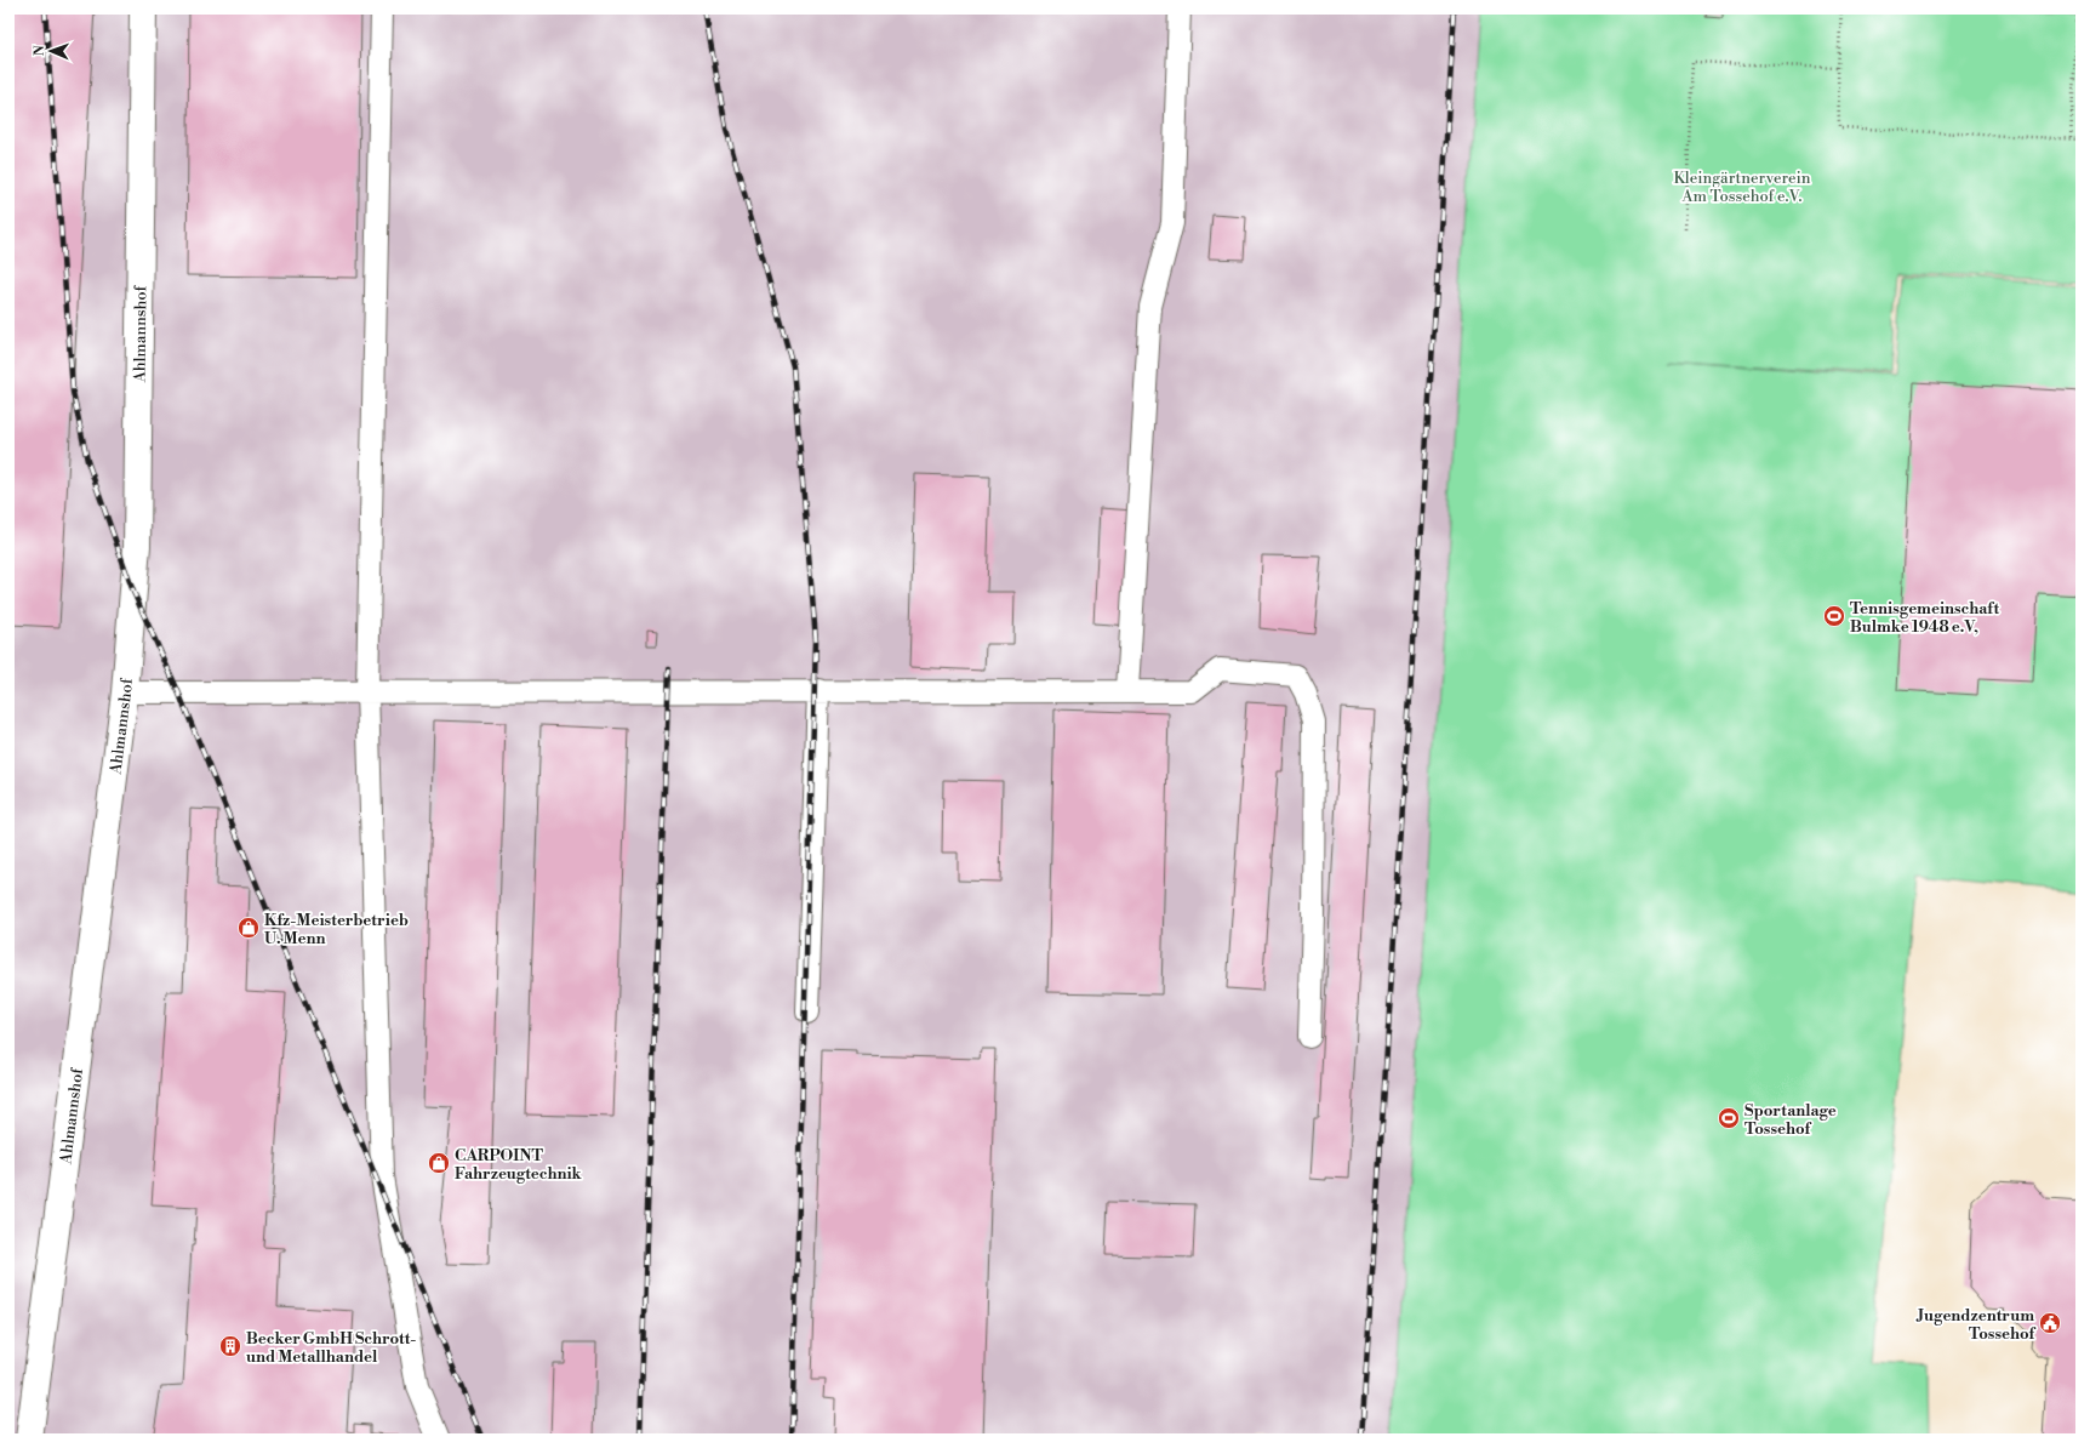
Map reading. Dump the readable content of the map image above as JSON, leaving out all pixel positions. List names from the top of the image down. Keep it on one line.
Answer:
{"streets":{"street":["Ahlmannshof"]},"parks":["Kleingärtnerverein Am Tossehof e.V."],"places":{"sports":["Tennisgemeinschaft Bulmke 1948 e.V,","Sportanlage Tossehof"],"shop":["Kfz-Meisterbetrieb U. Menn","CARPOINT Fahrzeugtechnik"],"public building":["Jugendzentrum Tossehof"],"building":["Becker GmbH Schrott- und Metallhandel"]},"north":"left"}
